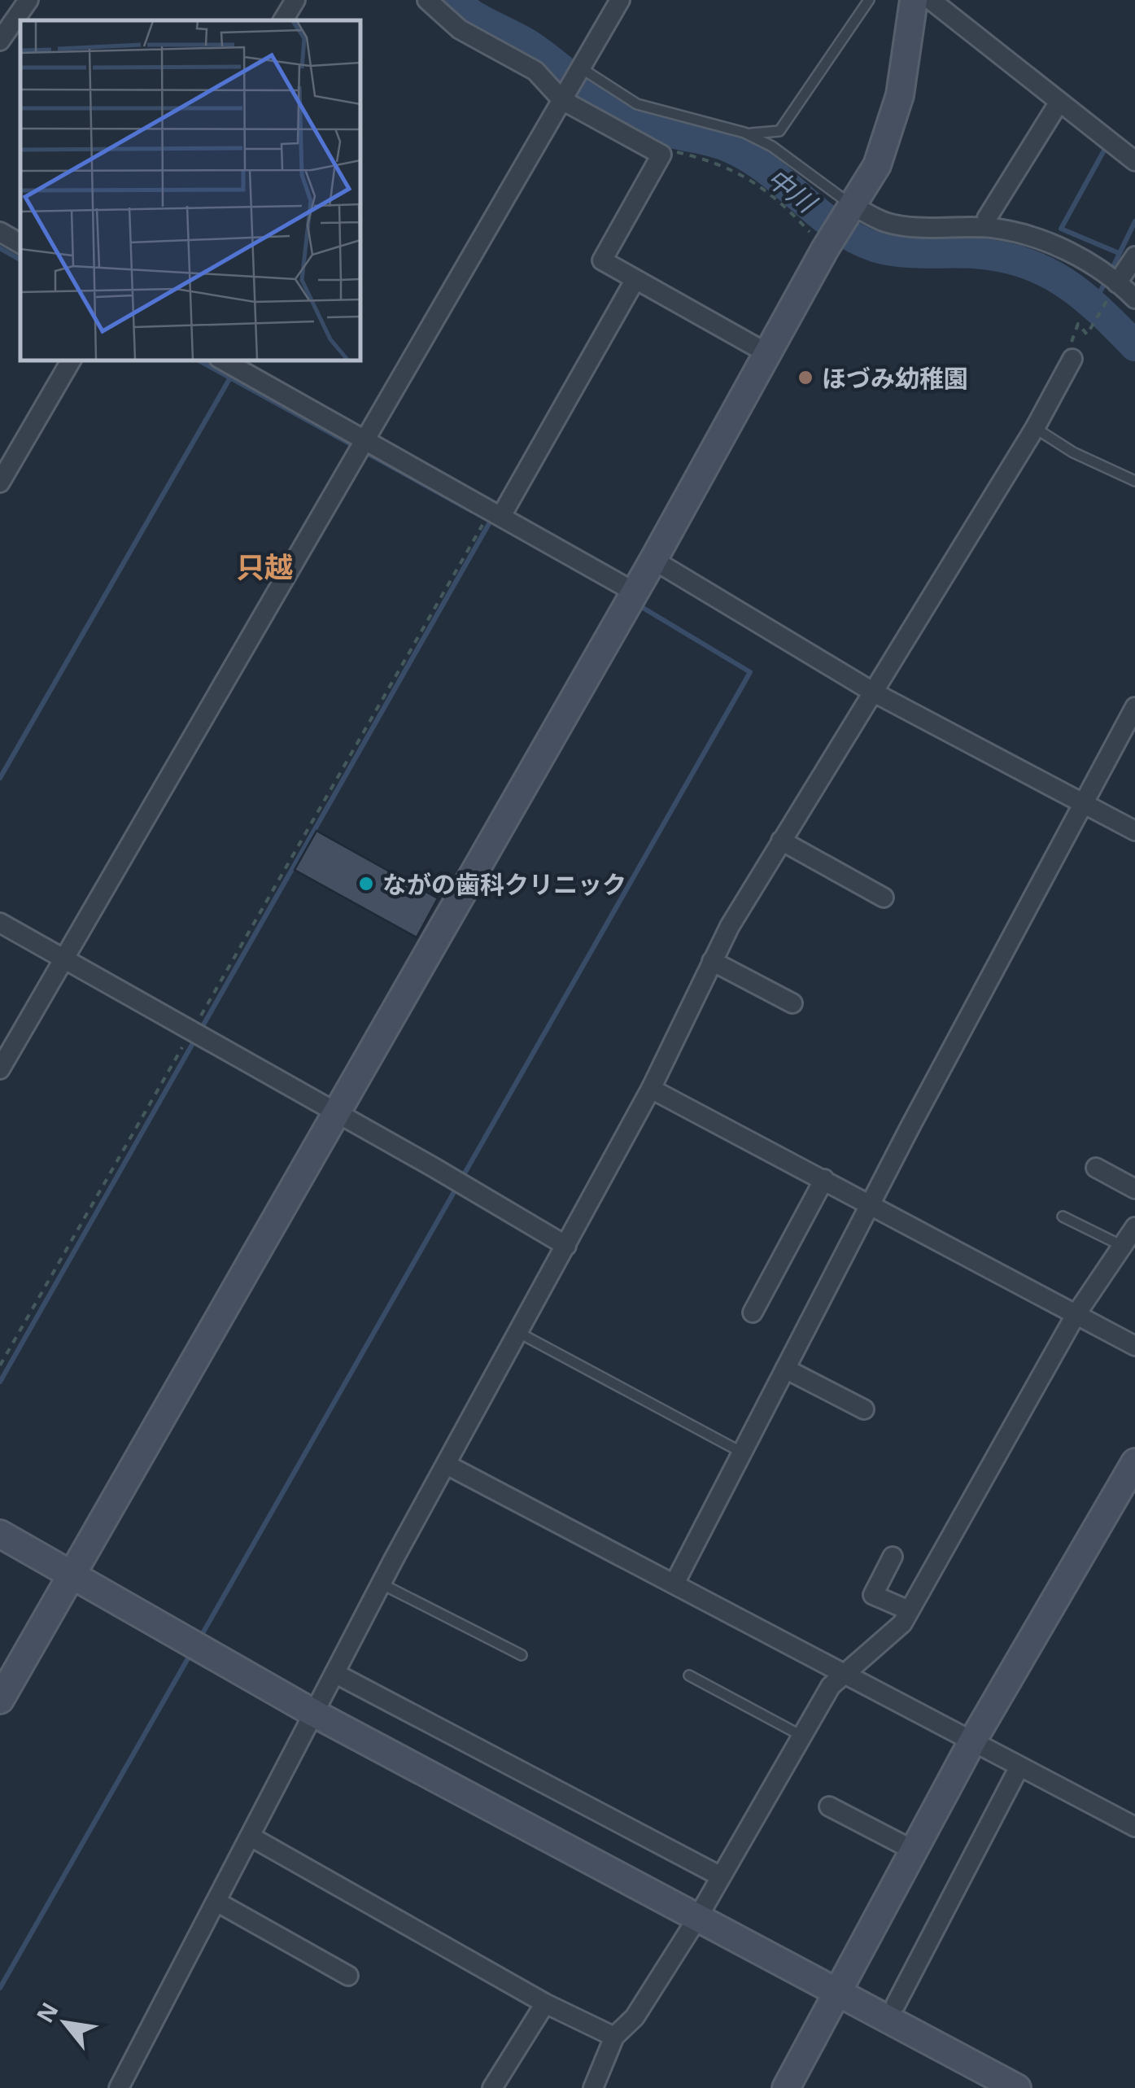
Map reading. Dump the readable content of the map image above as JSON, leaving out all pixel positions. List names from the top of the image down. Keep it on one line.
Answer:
{"districts":["只越"],"water":["中川"],"places":["ほづみ幼稚園","ながの歯科クリニック"],"north":"top left"}
